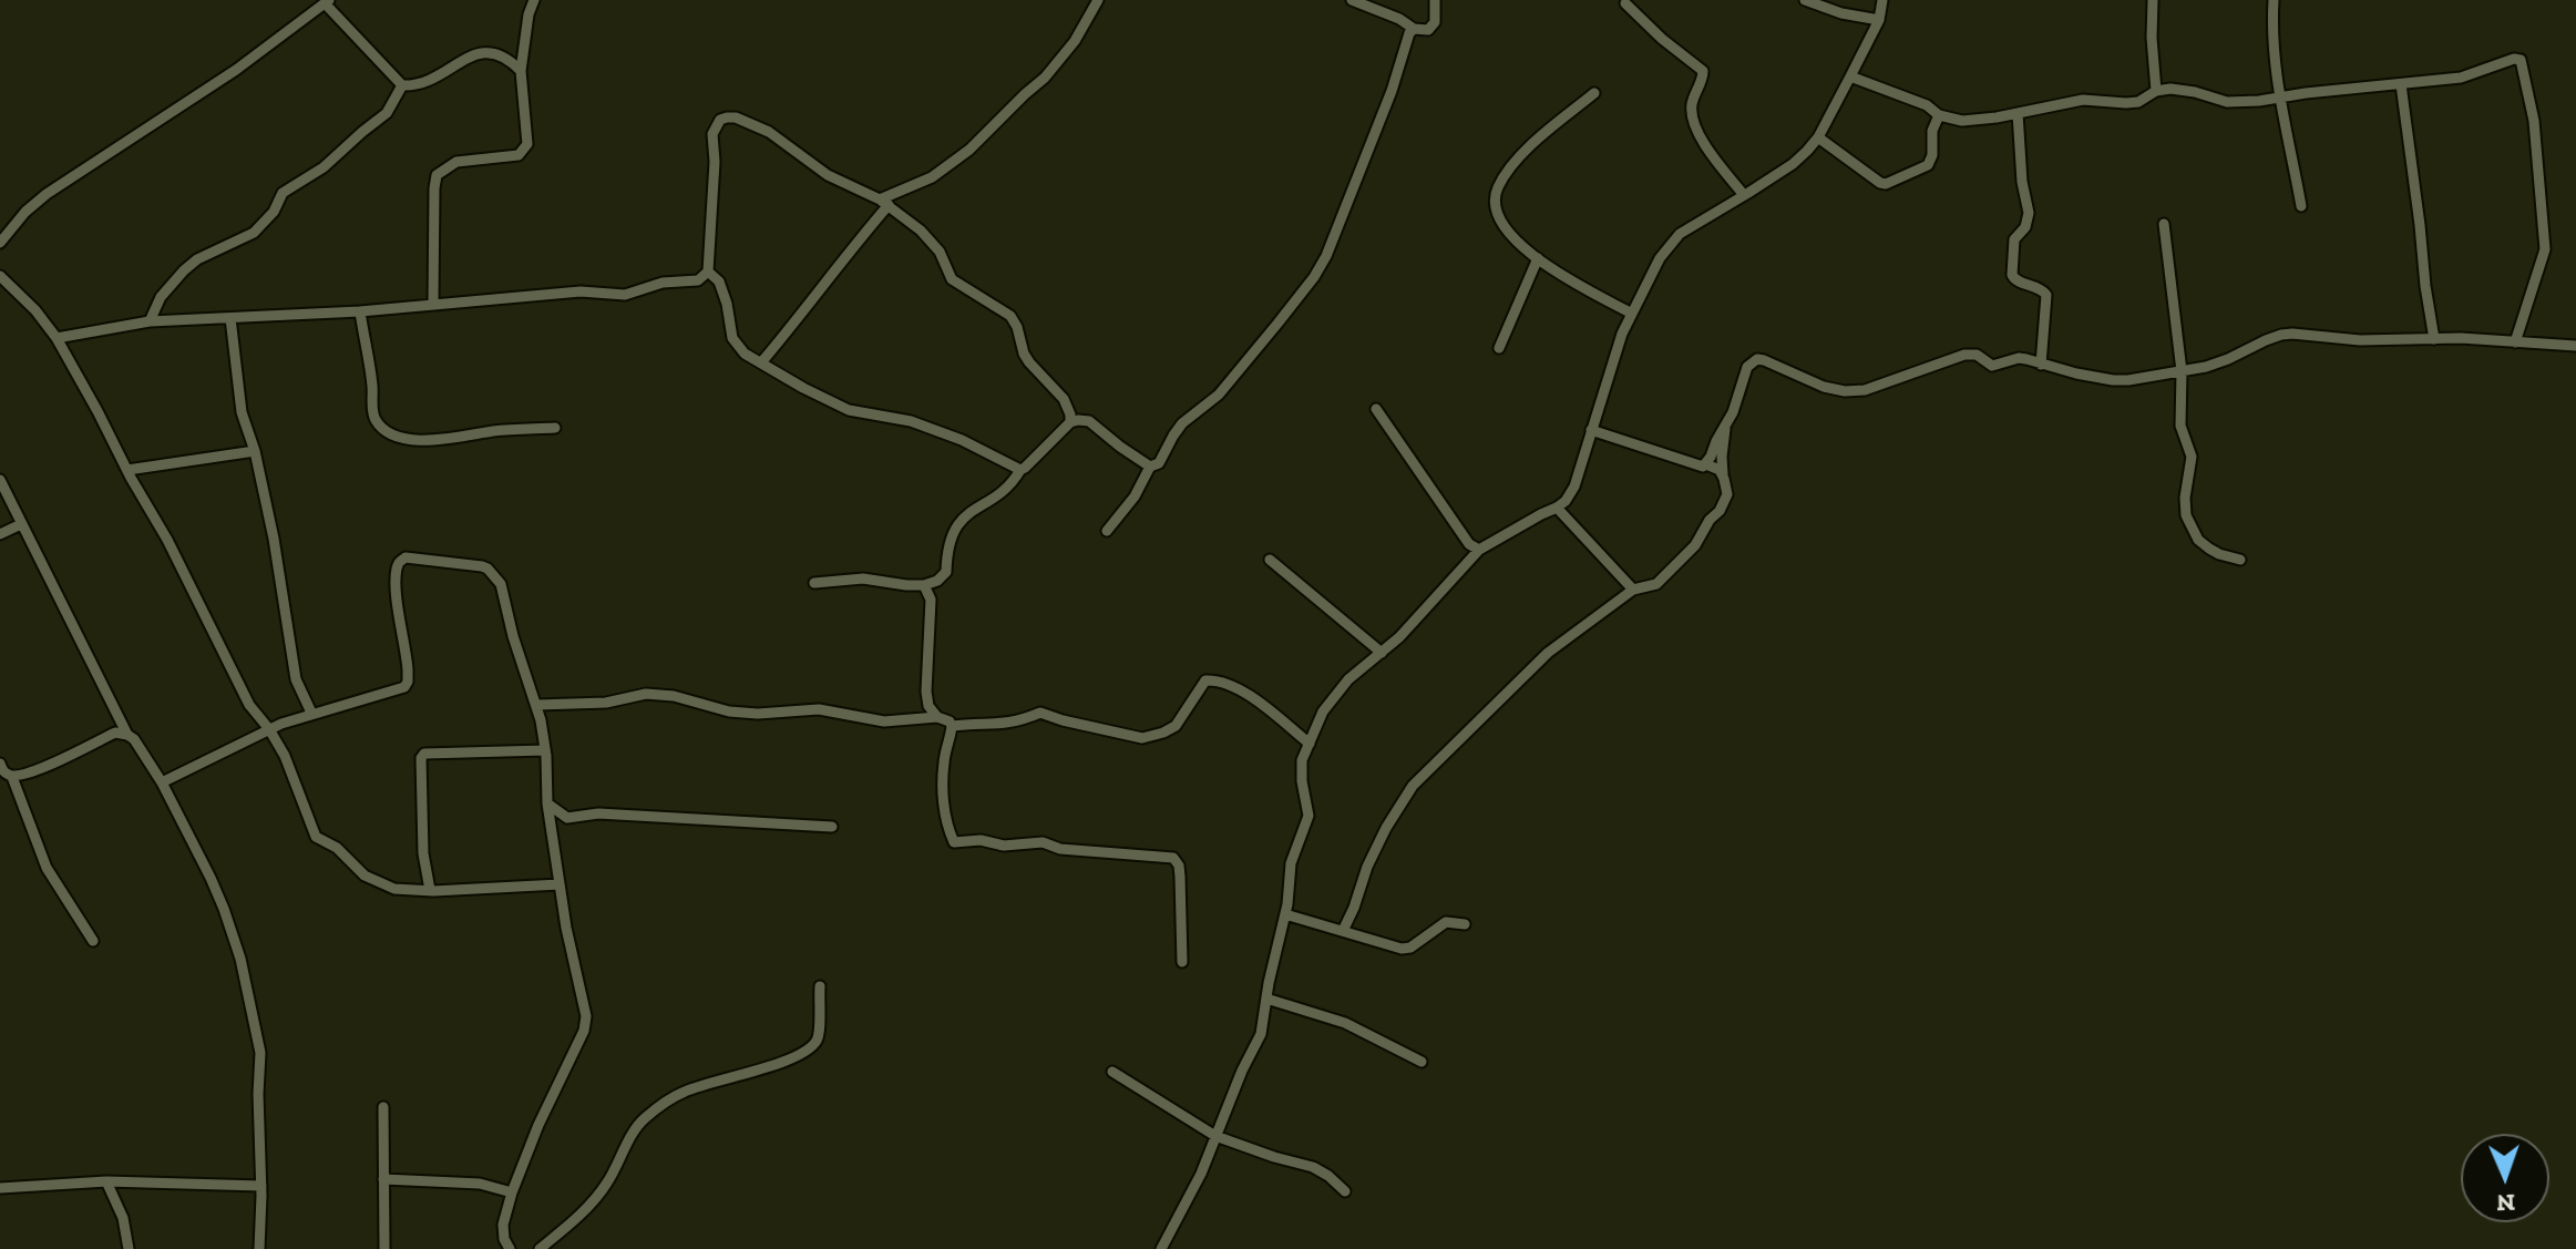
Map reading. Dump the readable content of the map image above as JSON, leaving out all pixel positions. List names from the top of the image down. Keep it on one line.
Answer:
{"north":"bottom"}
